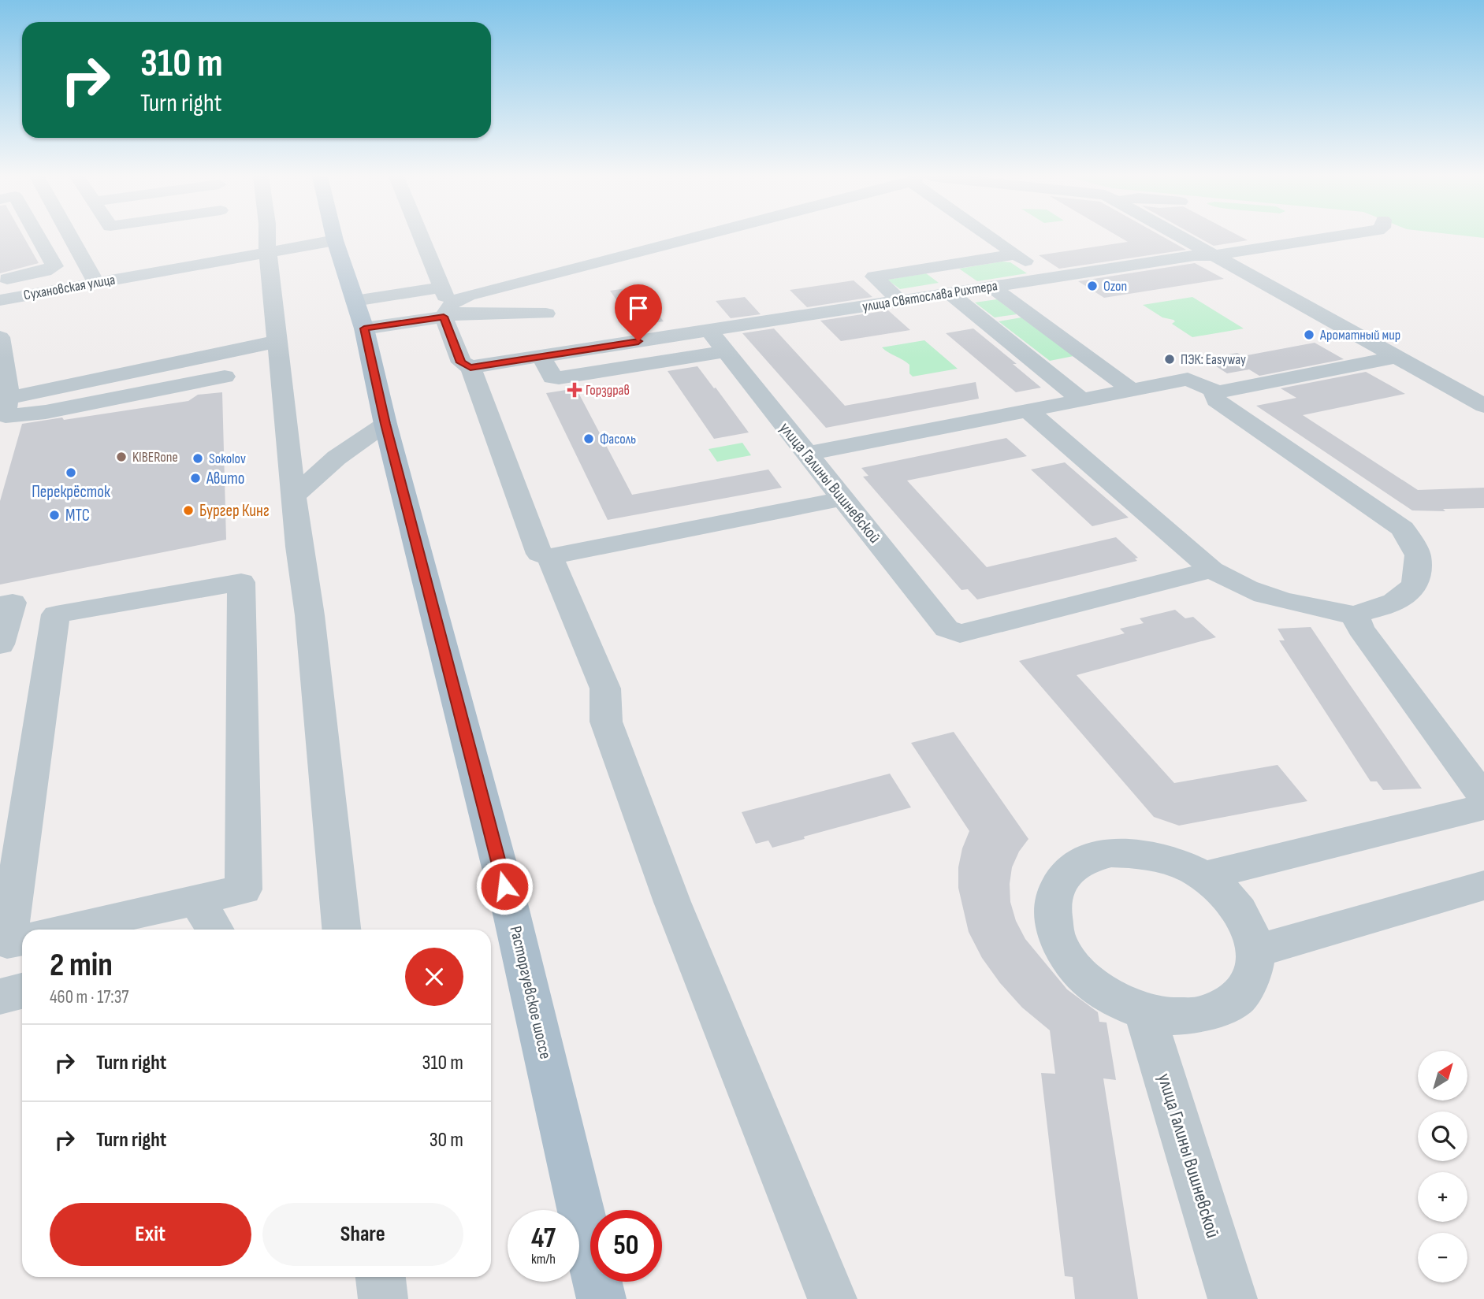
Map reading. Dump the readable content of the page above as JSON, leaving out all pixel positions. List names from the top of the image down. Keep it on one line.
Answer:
{"streets":{"main road":["Расторгуевское шоссе"],"street":["Сухановская улица","улица Святослава Рихтера","улица Галины Вишневской"]},"crossings":[["Сухановская улица","Расторгуевское шоссе"],["улица Святослава Рихтера","улица Галины Вишневской"]],"places":{"other":["Ozon","Ароматный мир","ПЭК: Easyway","Фасоль","KIBERone","Sokolov","Перекрёсток","Авито","Бургер Кинг","МТС"],"health":["Горздрав"]},"north":"top right","page":{"turn":["310 m","Turn right"],"heading":["2 min","460 m · 17:37"],"list":[{"name":"Turn right","value":"310 m"},{"name":"Turn right","value":"30 m"}],"map_buttons":["+","−"],"buttons":["Exit","Share"],"speed":"47 km/h","limit":"50"}}
